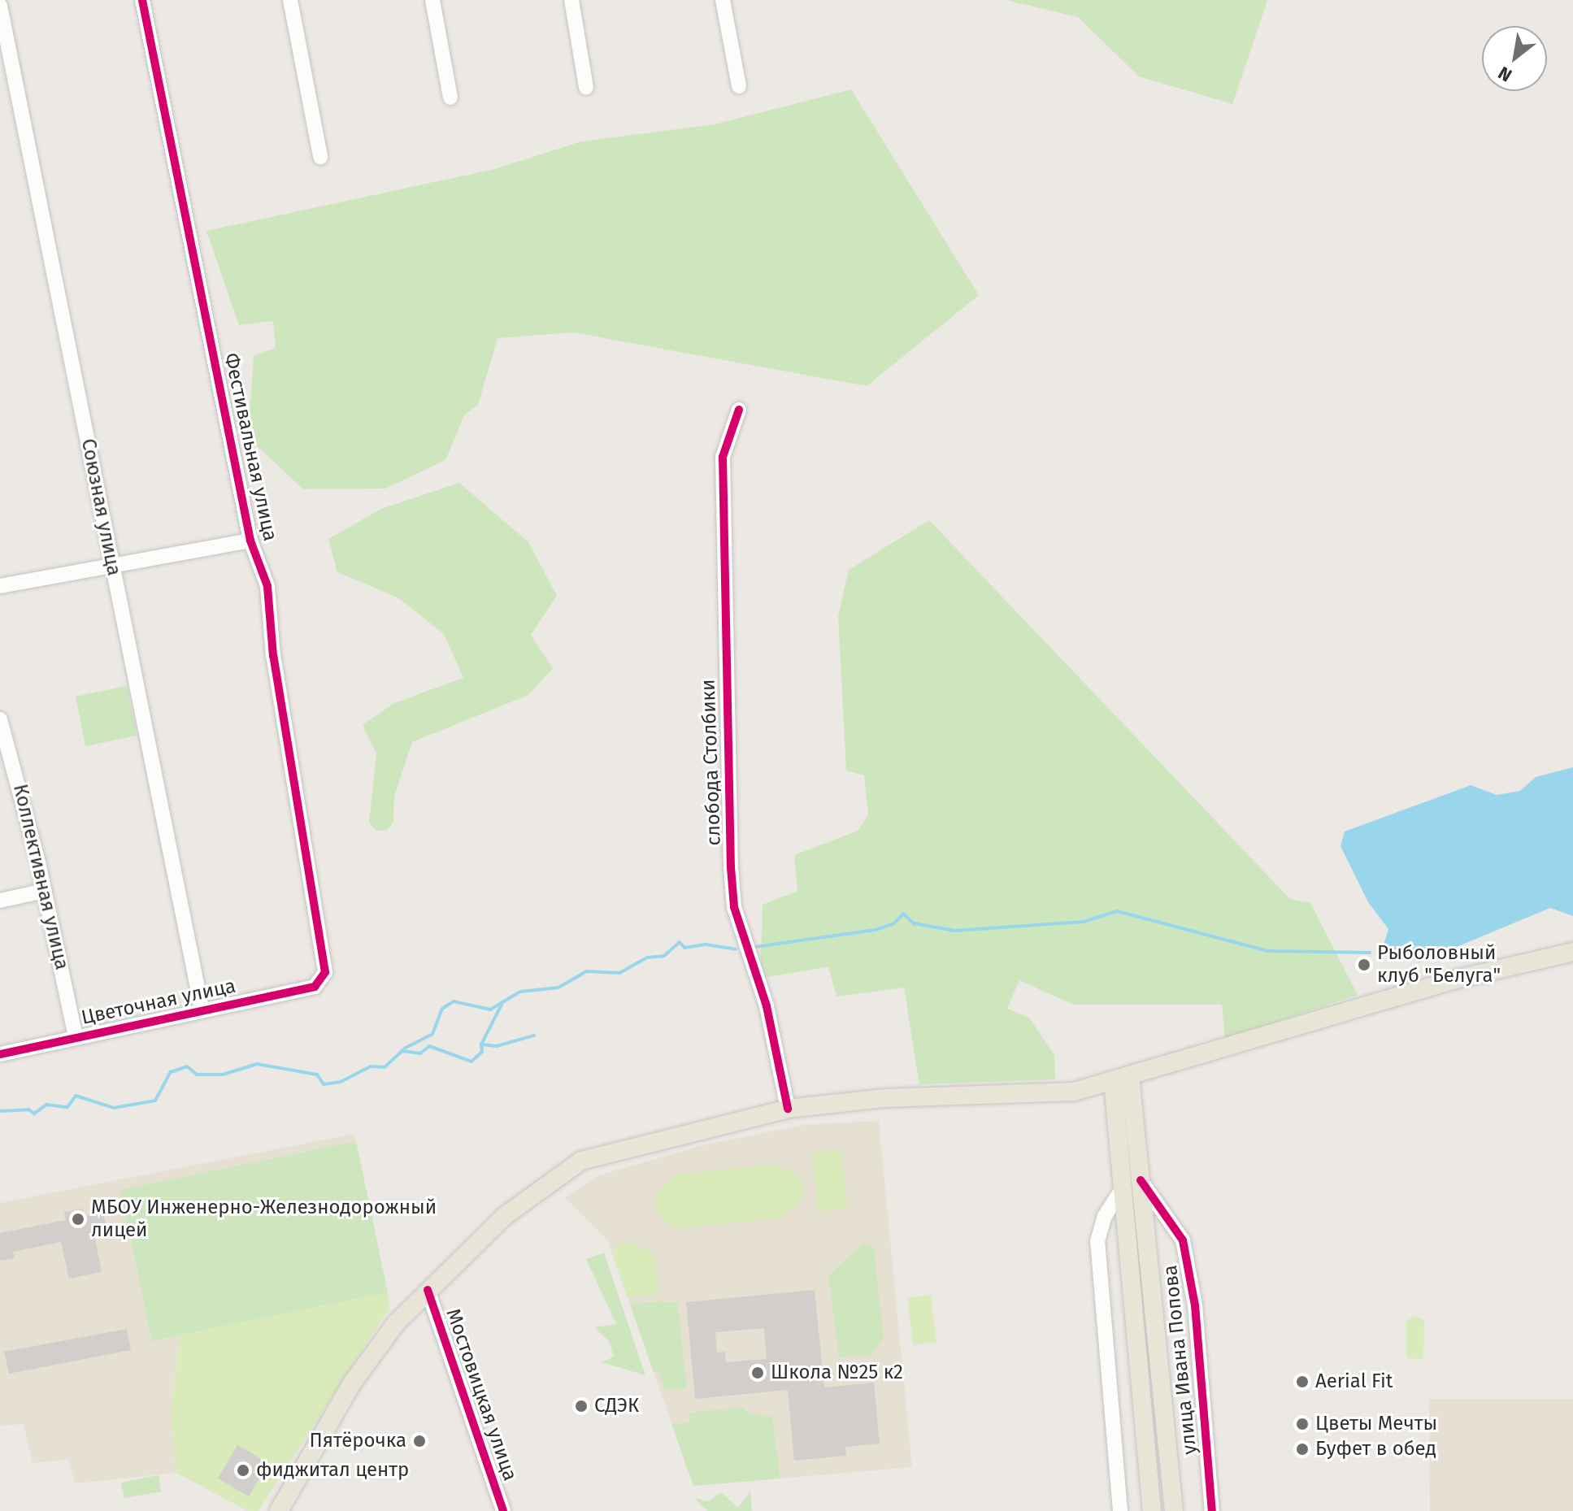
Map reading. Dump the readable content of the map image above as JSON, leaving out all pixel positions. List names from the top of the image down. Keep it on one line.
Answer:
{"streets":{"main road":["улица Ивана Попова"],"street":["Фестивальная улица","Союзная улица","слобода Столбики","Коллективная улица","Цветочная улица","Мостовицкая улица"]},"crossings":[["Фестивальная улица","Цветочная улица"],["Союзная улица","Цветочная улица"],["Коллективная улица","Цветочная улица"]],"places":["Рыболовный клуб \"Белуга\"","МБОУ Инженерно-Железнодорожный лицей","Школа №25 к2","Aerial Fit","СДЭК","Цветы Мечты","Пятёрочка","Буфет в обед","фиджитал центр"],"north":"bottom left"}
